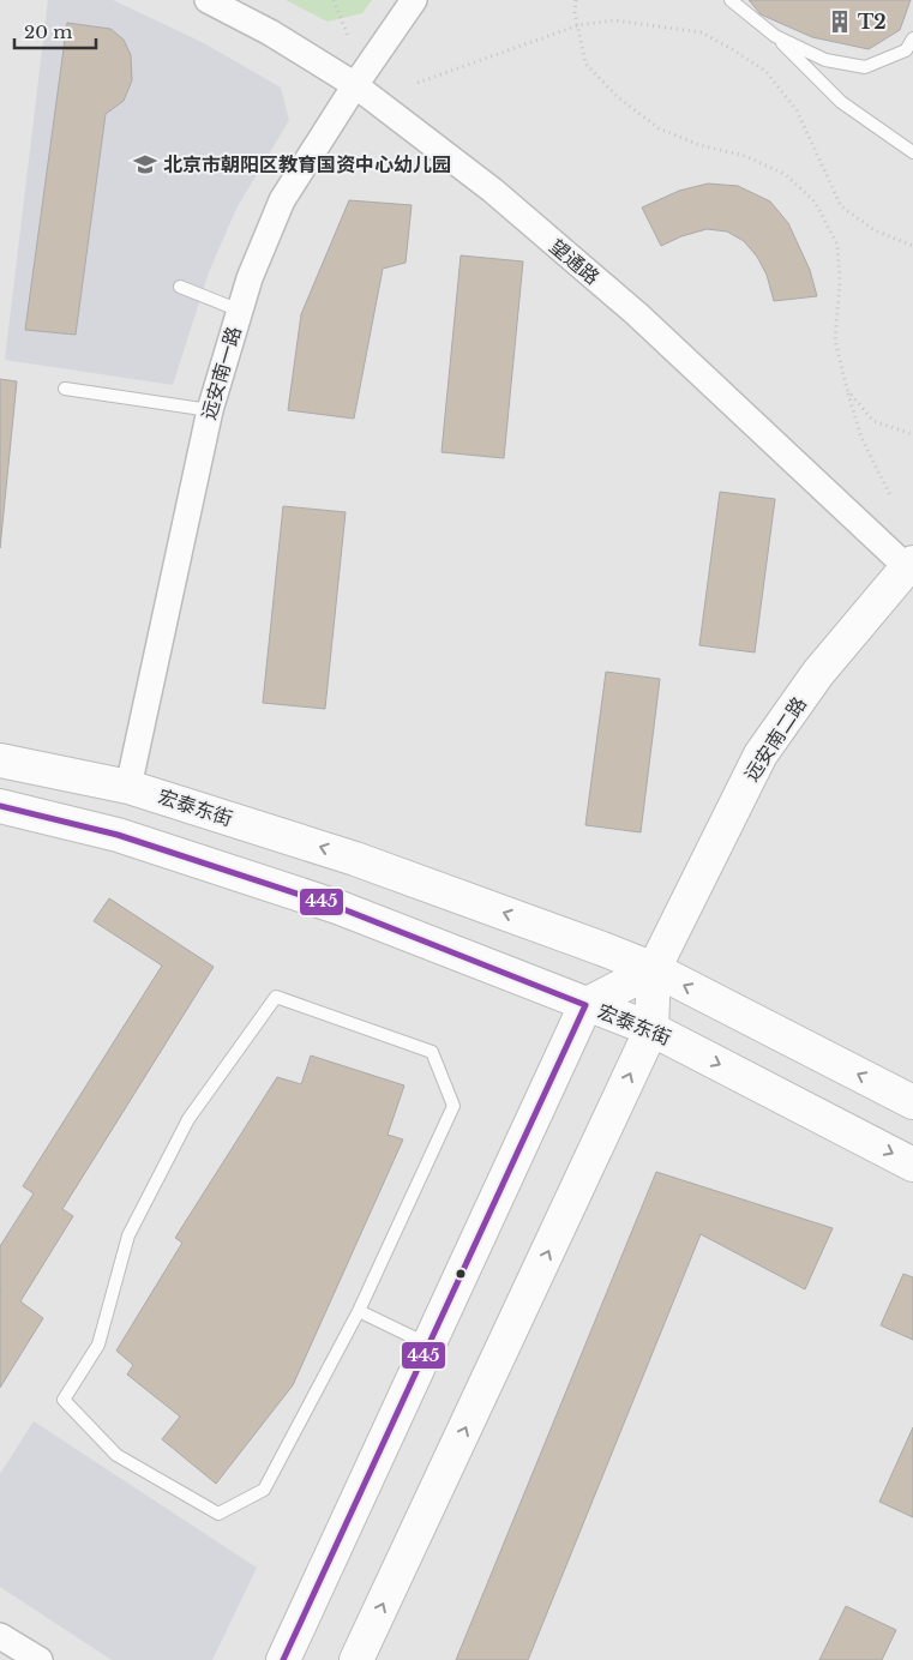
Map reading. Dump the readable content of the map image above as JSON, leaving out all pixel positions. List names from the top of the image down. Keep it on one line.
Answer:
{"streets":{"street":["望通路","远安南一路","远安南二路","宏泰东街"]},"crossings":[["望通路","远安南一路"],["望通路","远安南二路"],["远安南一路","宏泰东街"],["远安南二路","宏泰东街"]],"places":{"building":["T2"],"school or university":["北京市朝阳区教育国资中心幼儿园"]},"lines":["transit line 445"],"scale_bar":"20 m"}
